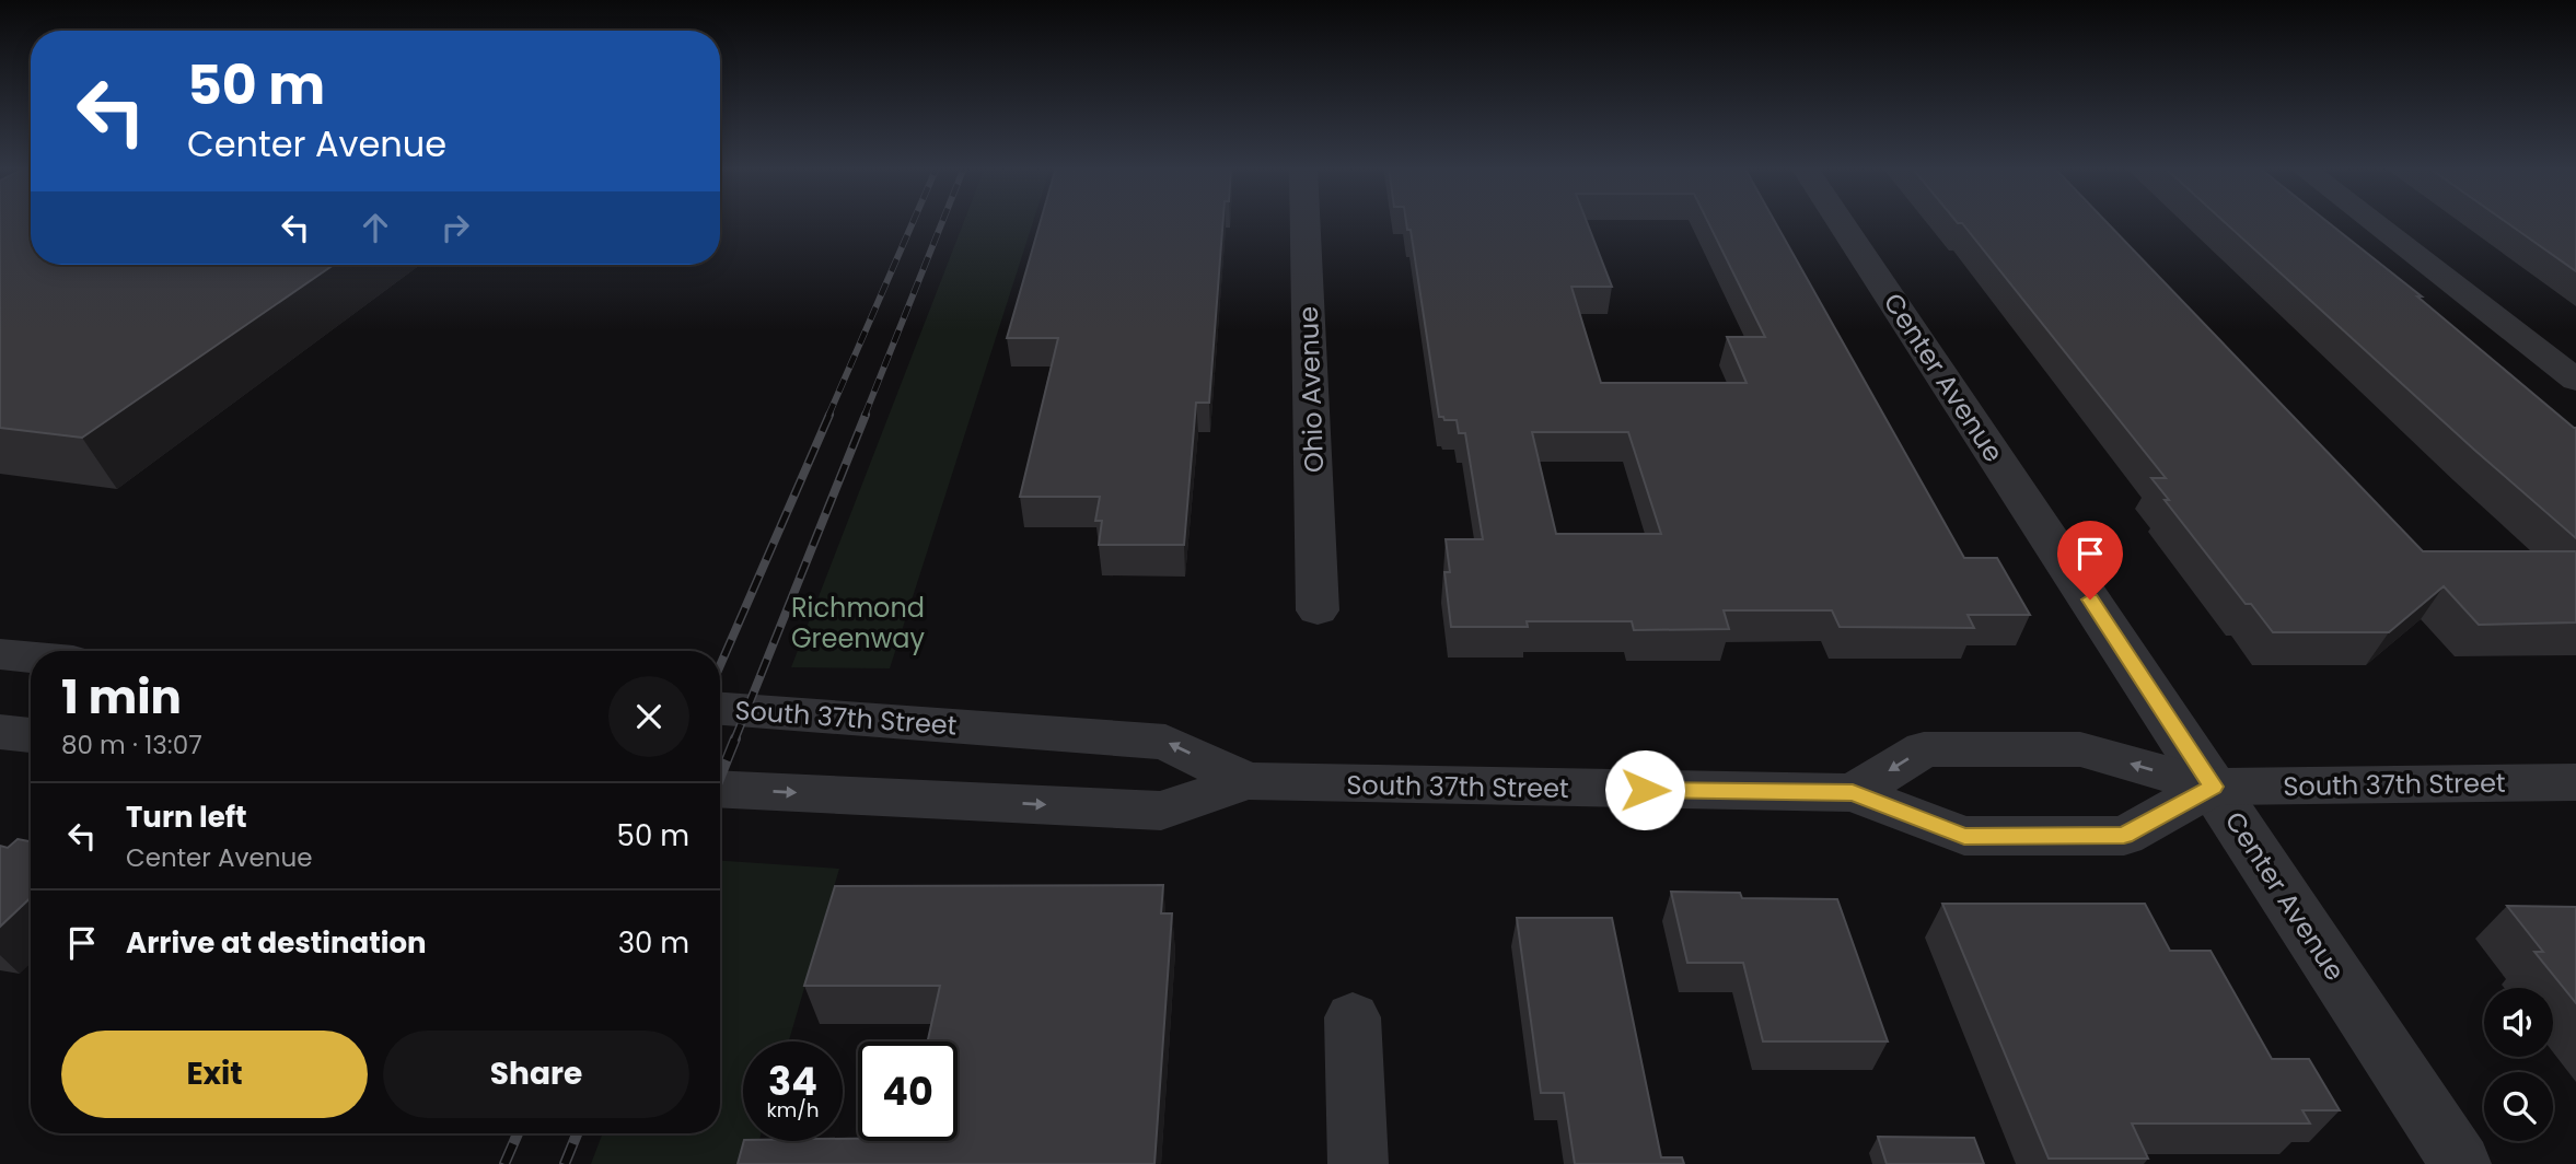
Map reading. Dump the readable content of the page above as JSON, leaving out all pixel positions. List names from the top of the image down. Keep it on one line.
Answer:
{"streets":{"street":["Center Avenue","Ohio Avenue","South 37th Street"]},"crossings":[["Center Avenue","South 37th Street"]],"parks":["Richmond Greenway"],"page":{"turn":["50 m","Center Avenue"],"heading":["1 min","80 m · 13:07"],"list":[{"name":"Turn left","note":"Center Avenue","value":"50 m"},{"name":"Arrive at destination","value":"30 m"}],"buttons":["Exit","Share"],"speed":"34 km/h","limit":"40"}}
